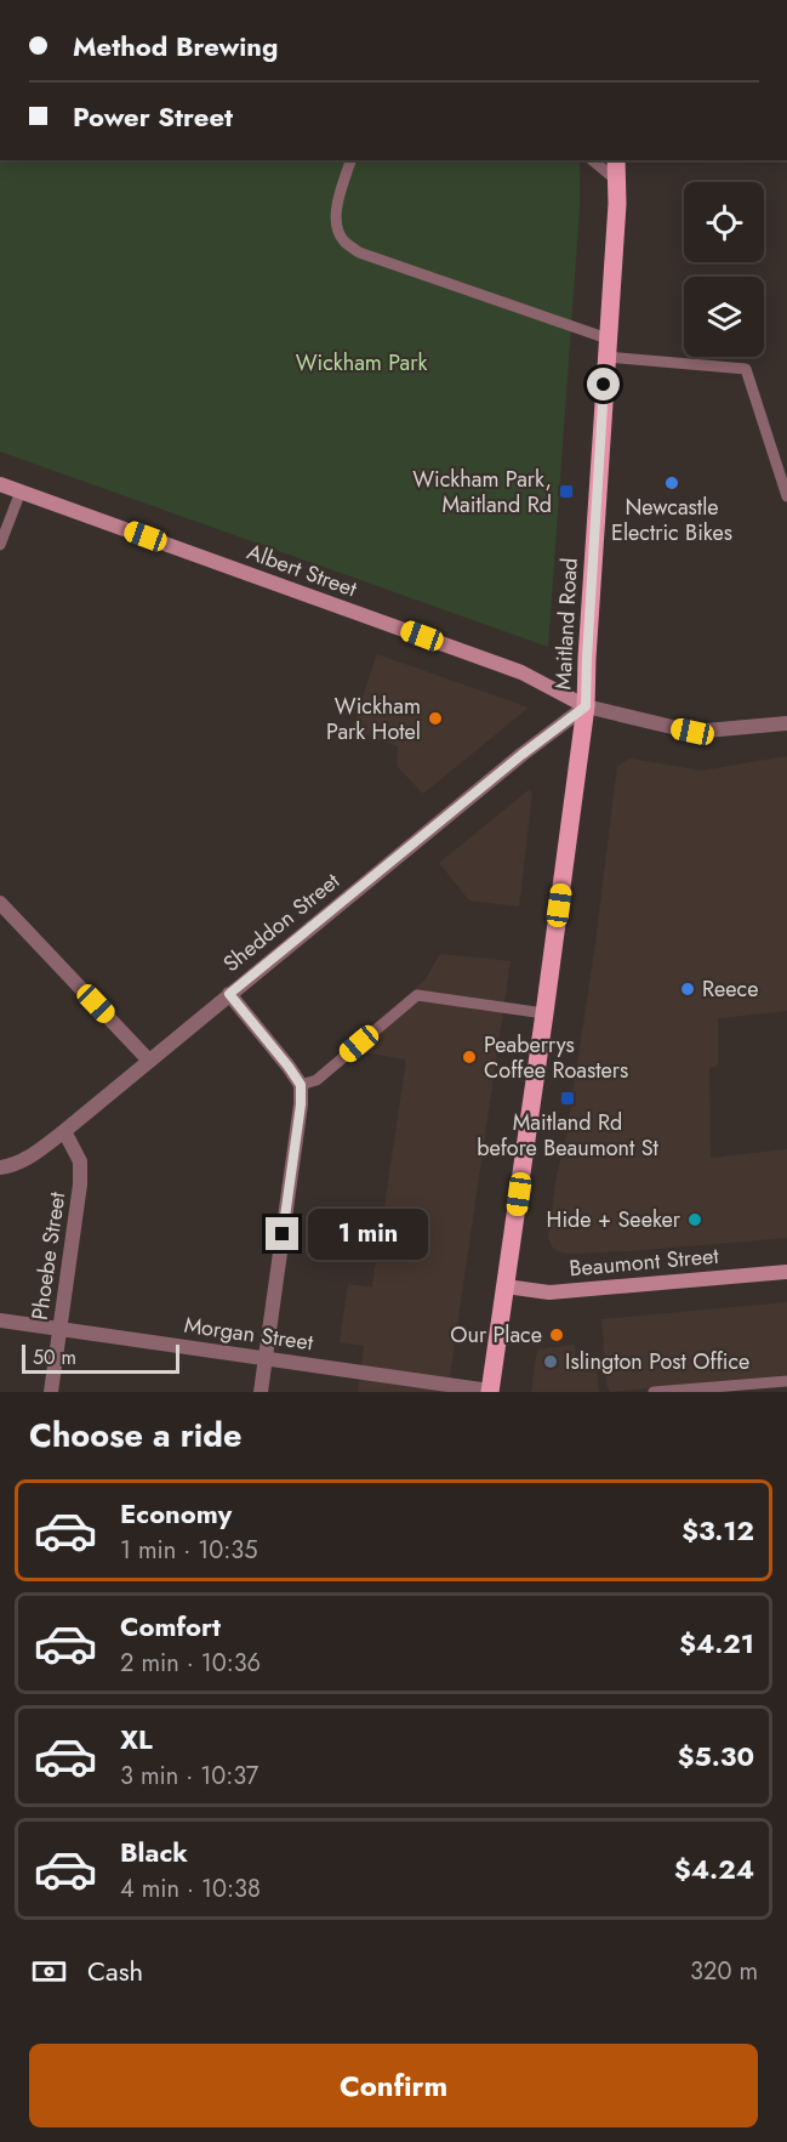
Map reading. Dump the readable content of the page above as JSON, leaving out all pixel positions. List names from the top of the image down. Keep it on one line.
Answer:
{"streets":{"main road":["Albert Street","Maitland Road","Beaumont Street"],"street":["Sheddon Street","Phoebe Street","Morgan Street"]},"crossings":[["Albert Street","Maitland Road"],["Albert Street","Sheddon Street"],["Maitland Road","Sheddon Street"],["Maitland Road","Beaumont Street"],["Maitland Road","Morgan Street"],["Sheddon Street","Phoebe Street"],["Phoebe Street","Morgan Street"]],"parks":["Wickham Park"],"places":{"other":["Newcastle Electric Bikes","Wickham Park Hotel","Reece","Peaberrys Coffee Roasters","Hide + Seeker","Our Place","Islington Post Office"],"transit":["Wickham Park, Maitland Rd","Maitland Rd before Beaumont St"]},"scale_bar":"50 m","page":{"banner":["Method Brewing","Power Street"],"bubble":"1 min","scale":"50 m","heading":"Choose a ride","list":[{"name":"Economy","note":"1 min · 10:35","value":"$3.12"},{"name":"Comfort","note":"2 min · 10:36","value":"$4.21"},{"name":"XL","note":"3 min · 10:37","value":"$5.30"},{"name":"Black","note":"4 min · 10:38","value":"$4.24"}],"pay":["Cash","320 m"],"buttons":"Confirm"}}
